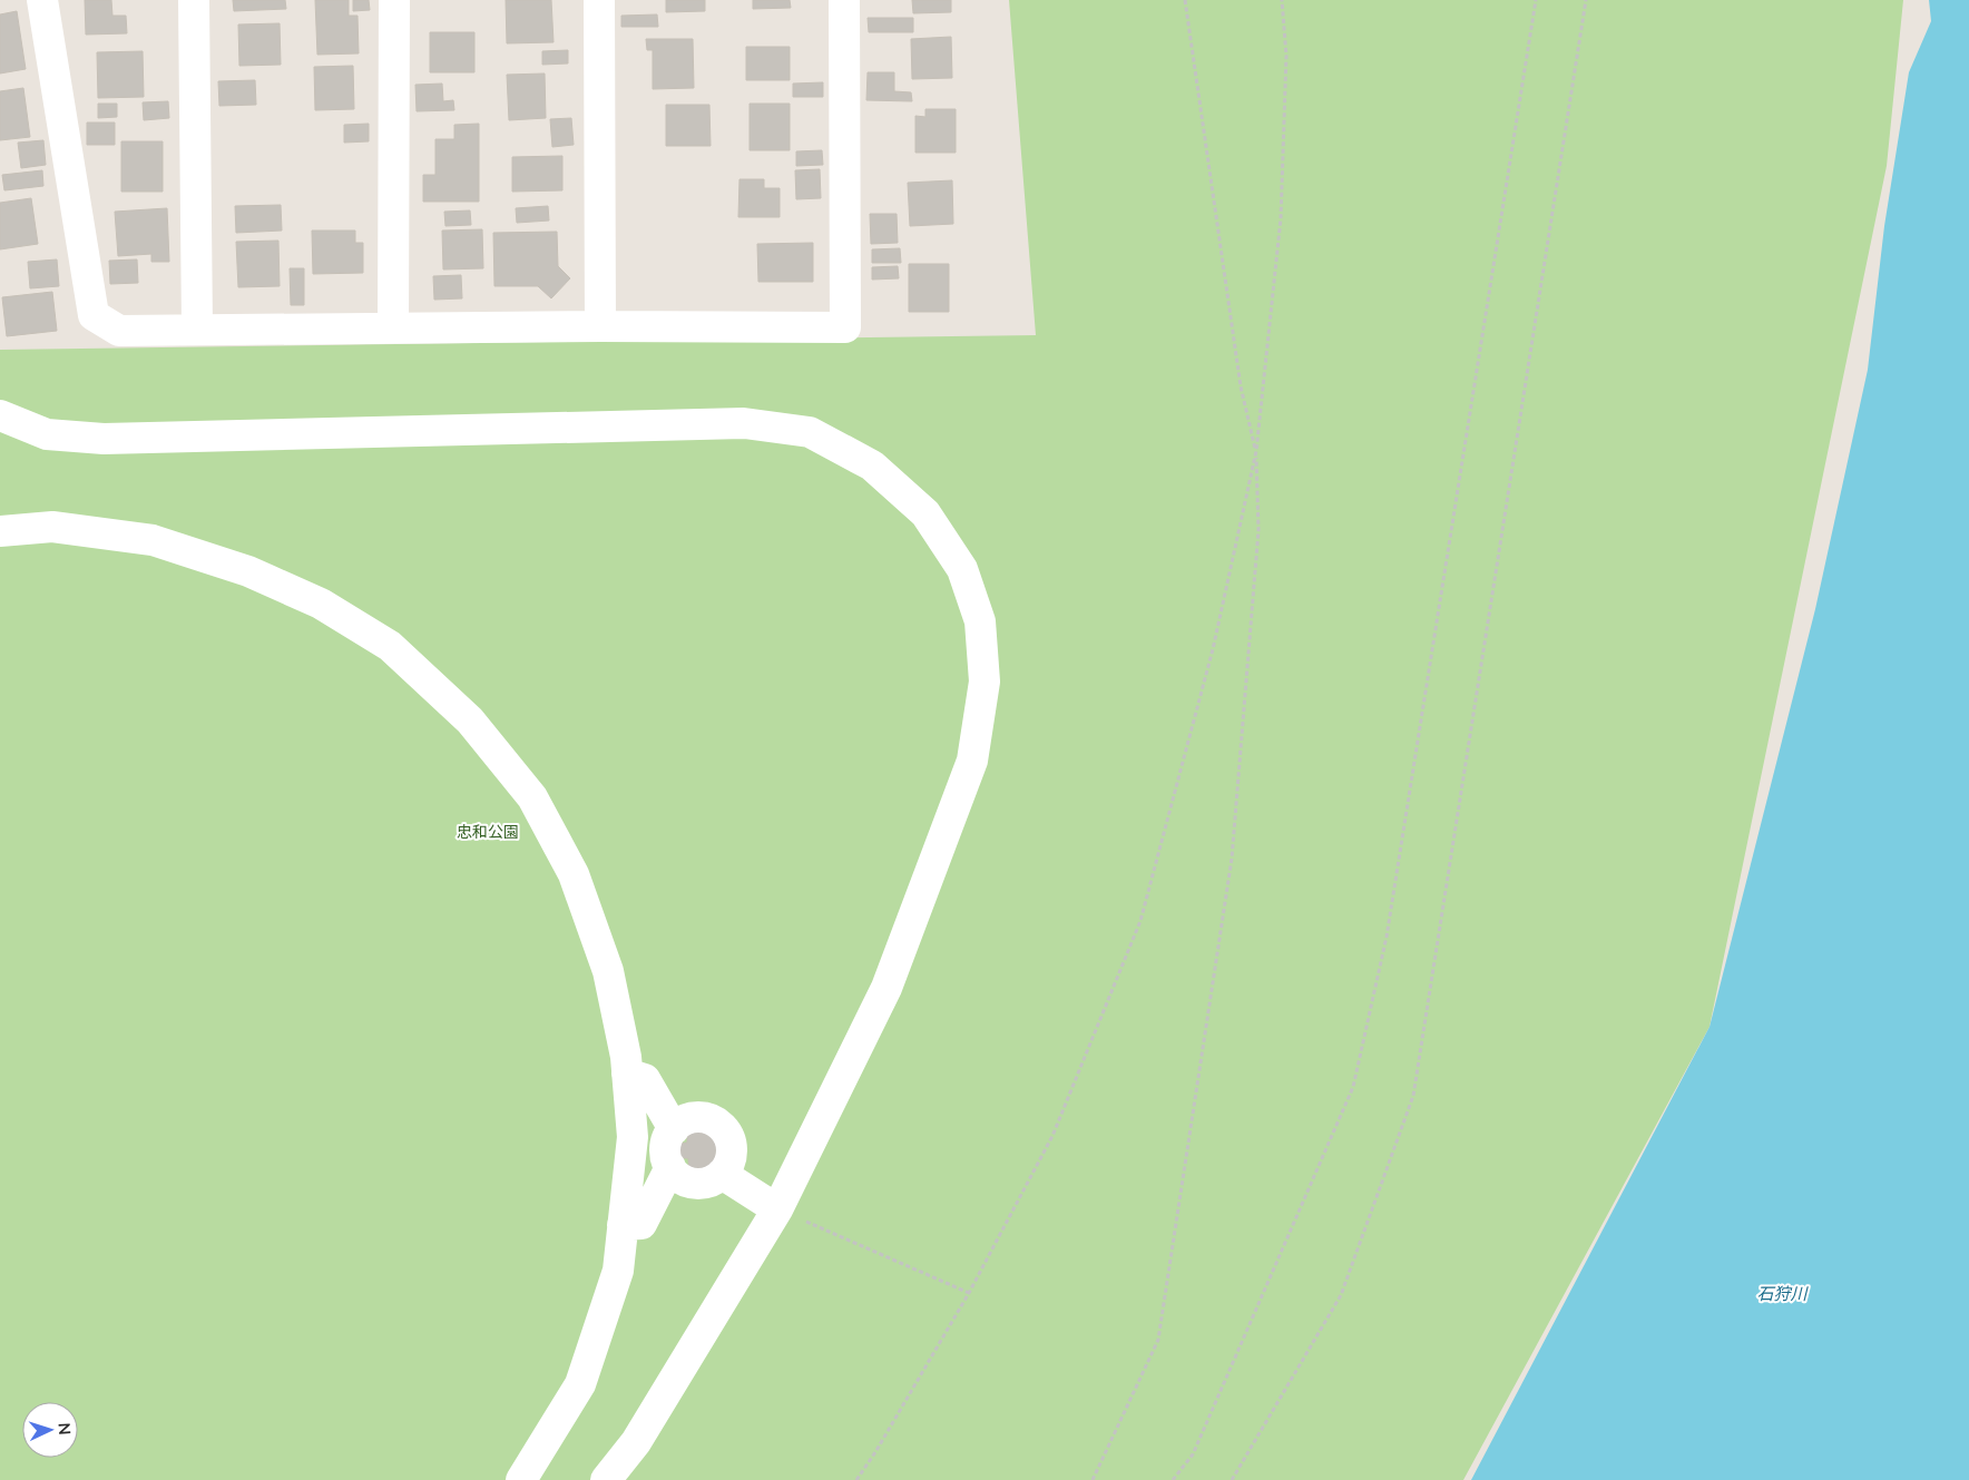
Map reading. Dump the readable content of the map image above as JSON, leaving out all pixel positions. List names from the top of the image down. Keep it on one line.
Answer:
{"water":["石狩川"],"parks":["忠和公園"],"north":"right"}
